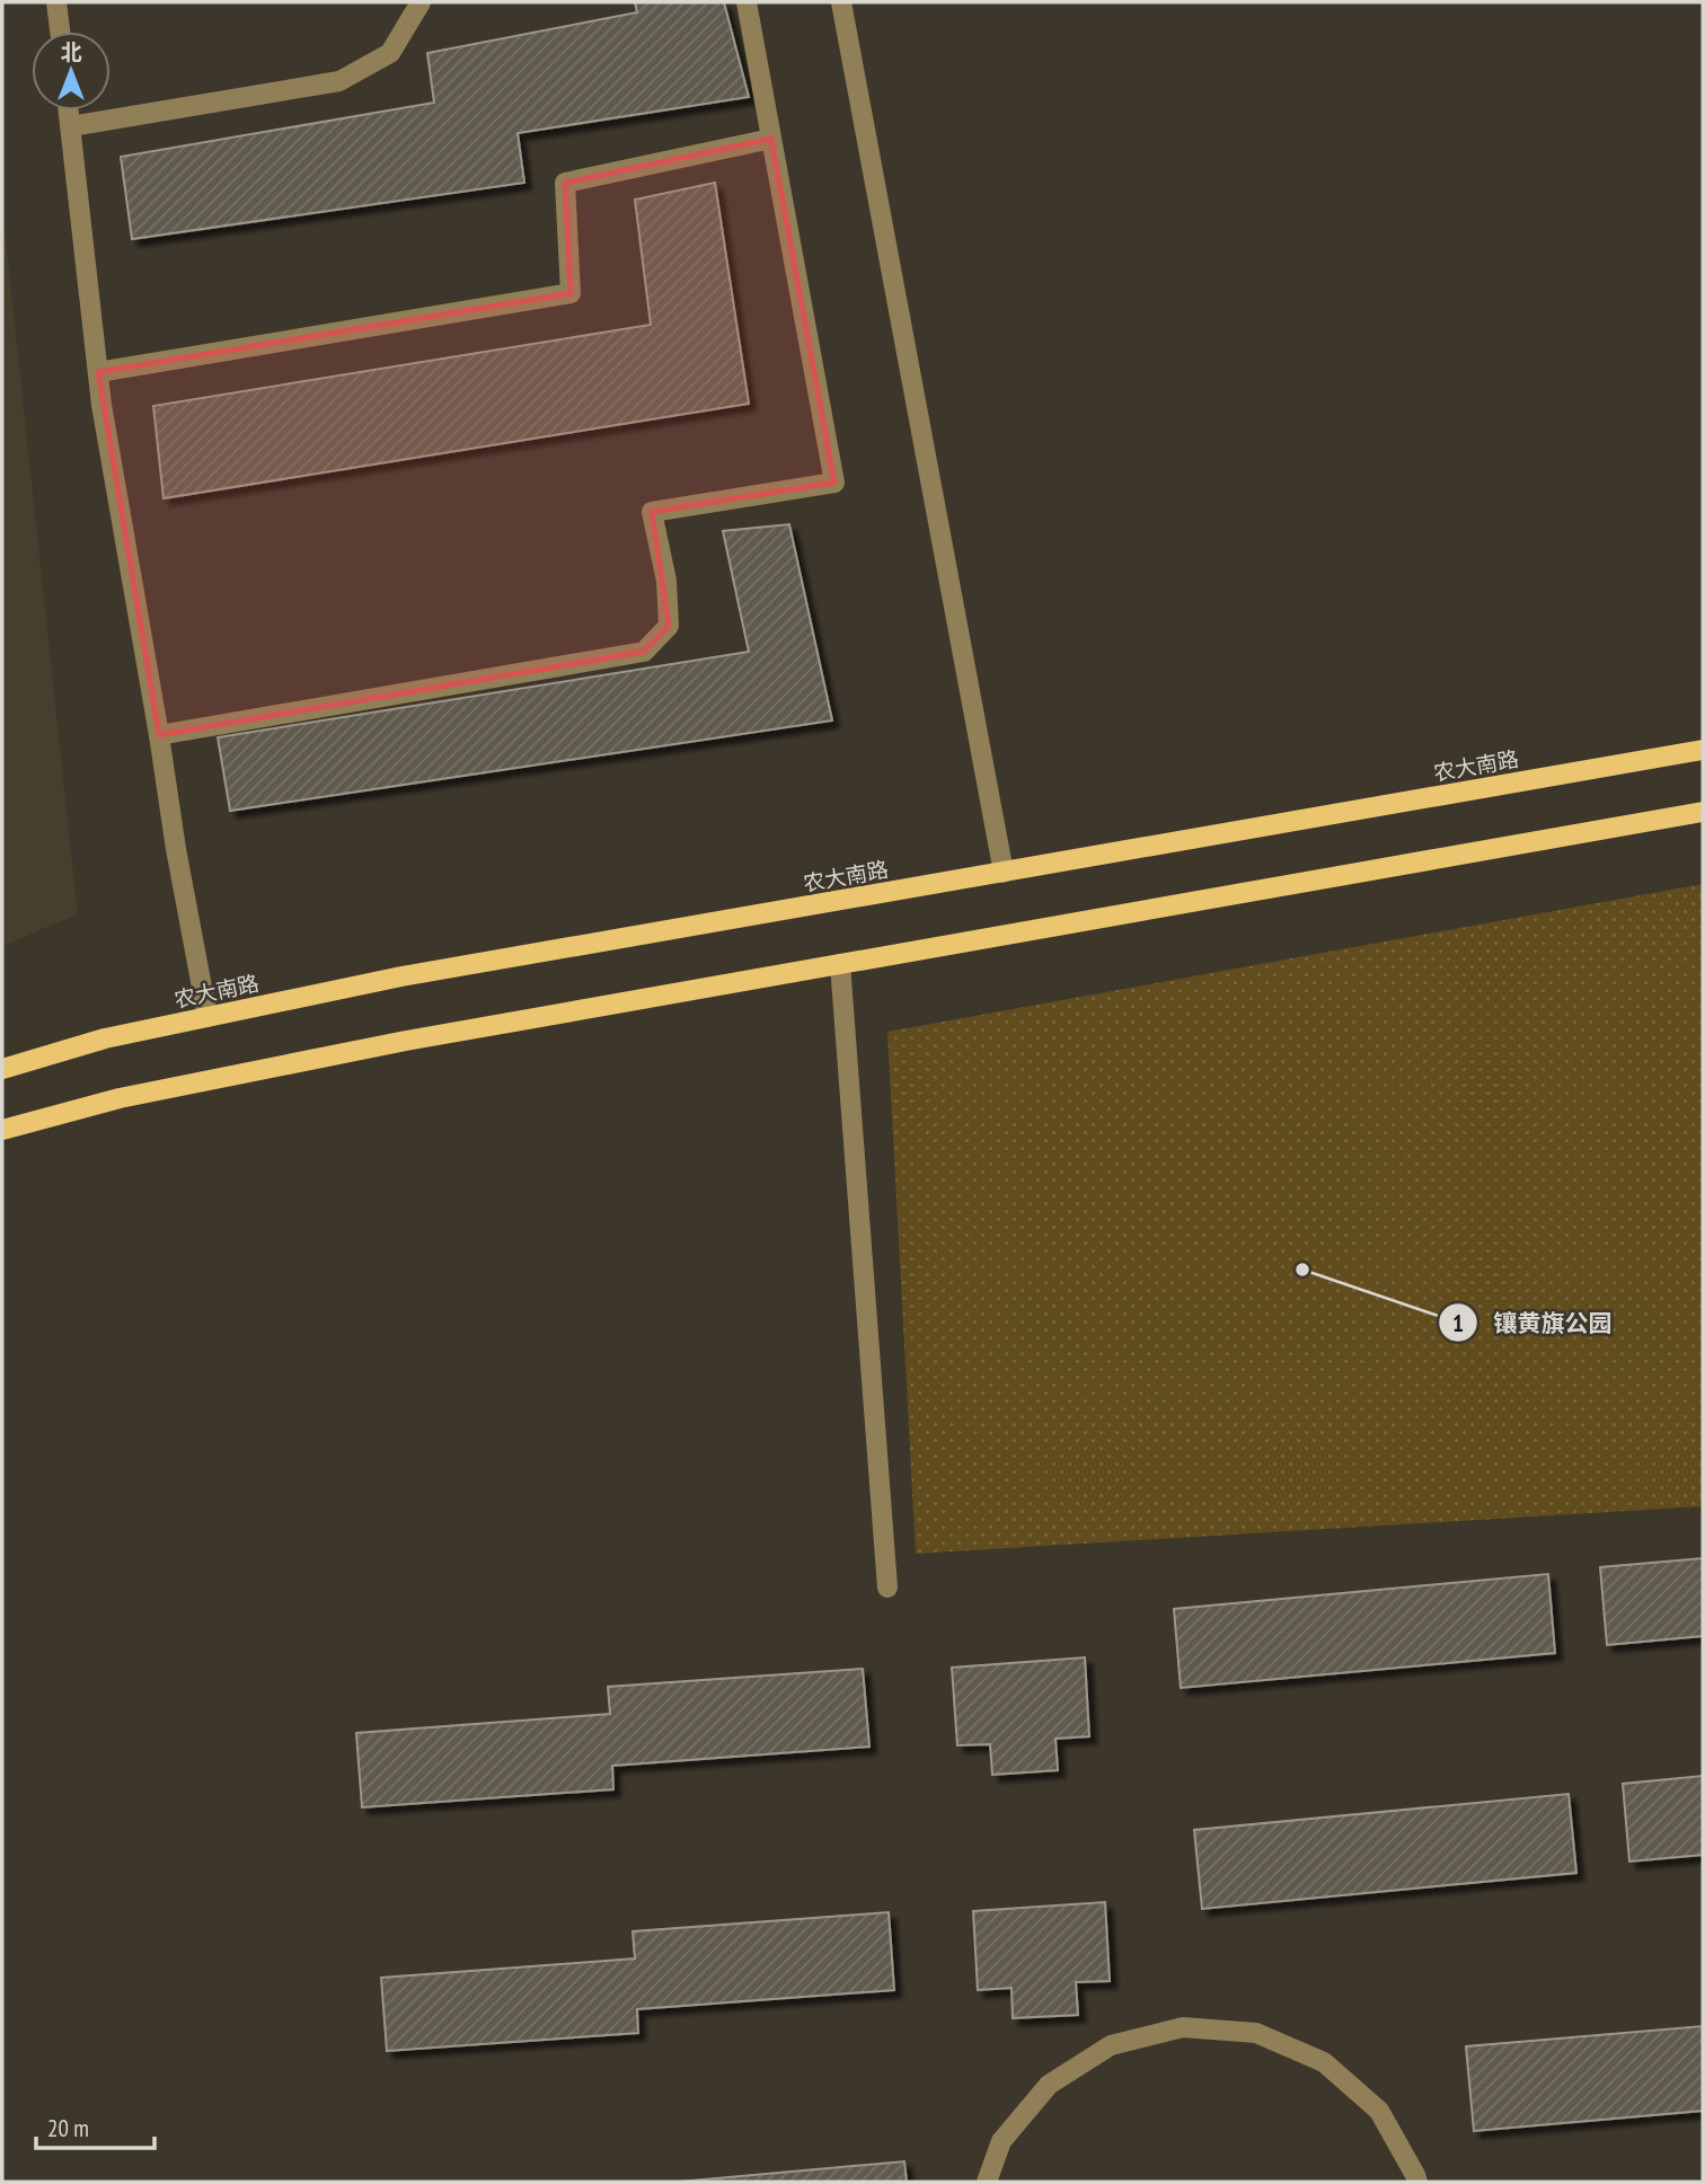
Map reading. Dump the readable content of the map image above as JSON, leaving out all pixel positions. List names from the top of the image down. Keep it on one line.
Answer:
{"streets":{"main road":["农大南路"]},"places":["镶黄旗公园"],"scale_bar":"20 m","north":"top"}
